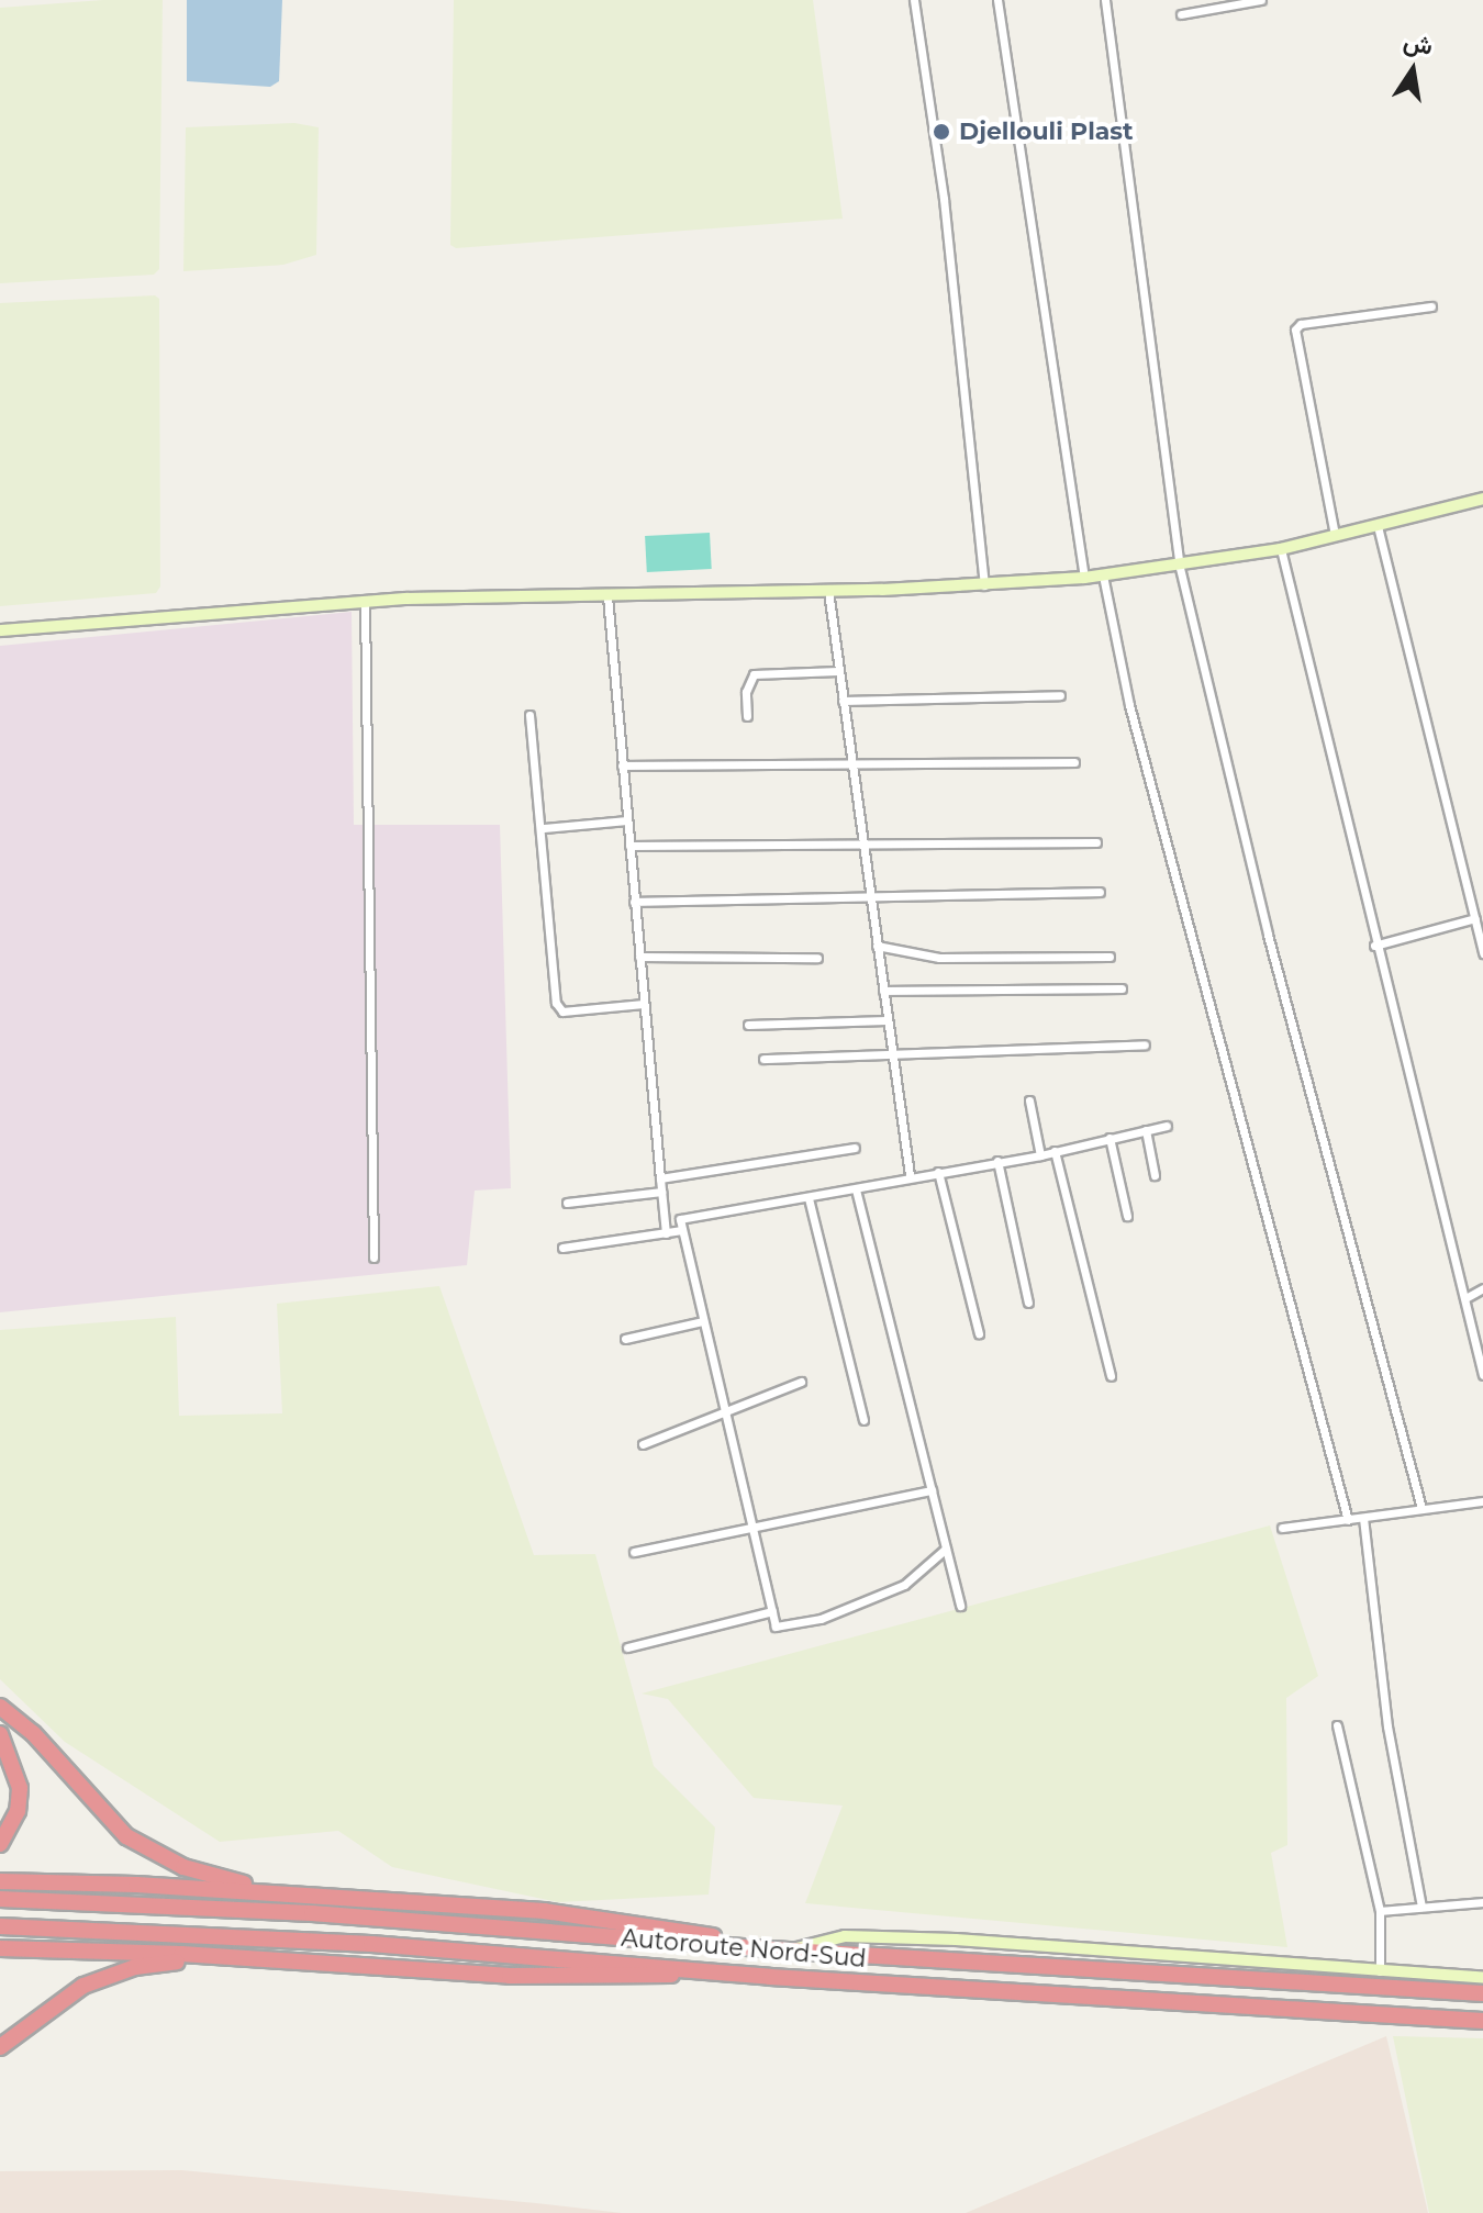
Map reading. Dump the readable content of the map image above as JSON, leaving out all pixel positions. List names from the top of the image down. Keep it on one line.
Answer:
{"streets":{"highway":["Autoroute Nord-Sud"]},"places":["Djellouli Plast"],"north":"top"}
